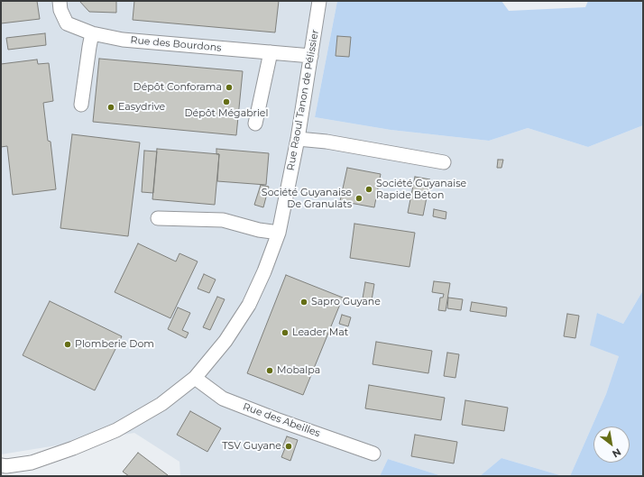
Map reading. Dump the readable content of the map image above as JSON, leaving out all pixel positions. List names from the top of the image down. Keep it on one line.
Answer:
{"streets":{"street":["Rue des Bourdons","Rue Raoul Tanon de Pélissier","Rue des Abeilles"]},"crossings":[["Rue des Bourdons","Rue Raoul Tanon de Pélissier"],["Rue Raoul Tanon de Pélissier","Rue des Abeilles"]],"places":["Dépôt Conforama","Dépôt Mégabriel","Easydrive","Société Guyanaise Rapide Béton","Société Guyanaise De Granulats","Sapro Guyane","Leader Mat","Plomberie Dom","Mobalpa","TSV Guyane"],"north":"bottom right"}
